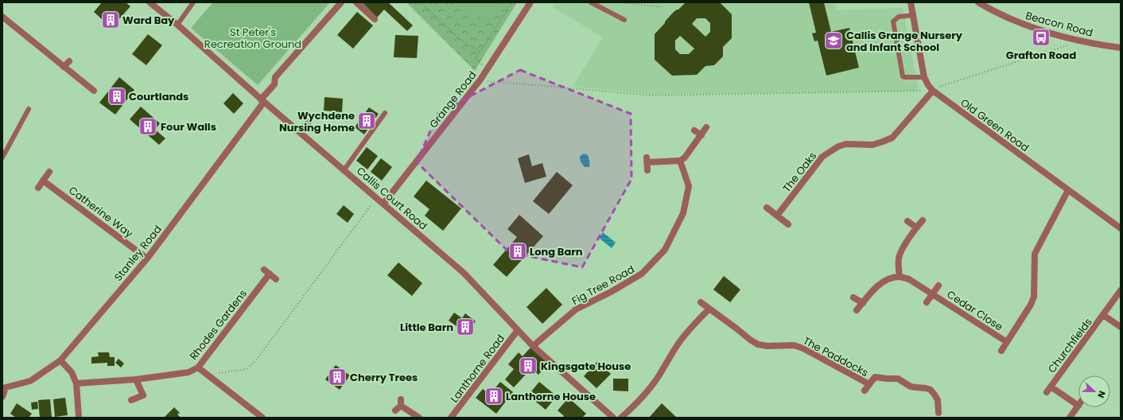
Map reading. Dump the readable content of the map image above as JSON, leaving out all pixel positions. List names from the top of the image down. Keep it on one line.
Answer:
{"streets":{"street":["Beacon Road","Grange Road","Old Green Road","The Oaks","Callis Court Road","Catherine Way","Stanley Road","Fig Tree Road","Cedar Close","Rhodes Gardens","Churchfields","The Paddocks","Lanthorne Road"]},"crossings":[["Grange Road","Callis Court Road"],["Old Green Road","The Oaks"],["Old Green Road","Cedar Close"],["Callis Court Road","Stanley Road"],["Callis Court Road","Fig Tree Road"],["Callis Court Road","Lanthorne Road"],["Catherine Way","Stanley Road"]],"parks":["St Peter's Recreation Ground"],"places":{"building":["Ward Bay","Courtlands","Wychdene Nursing Home","Four Walls","Long Barn","Little Barn","Kingsgate House","Cherry Trees","Lanthorne House"],"bus stop":["Grafton Road"],"school or university":["Callis Grange Nursery and Infant School"]},"north":"right"}
